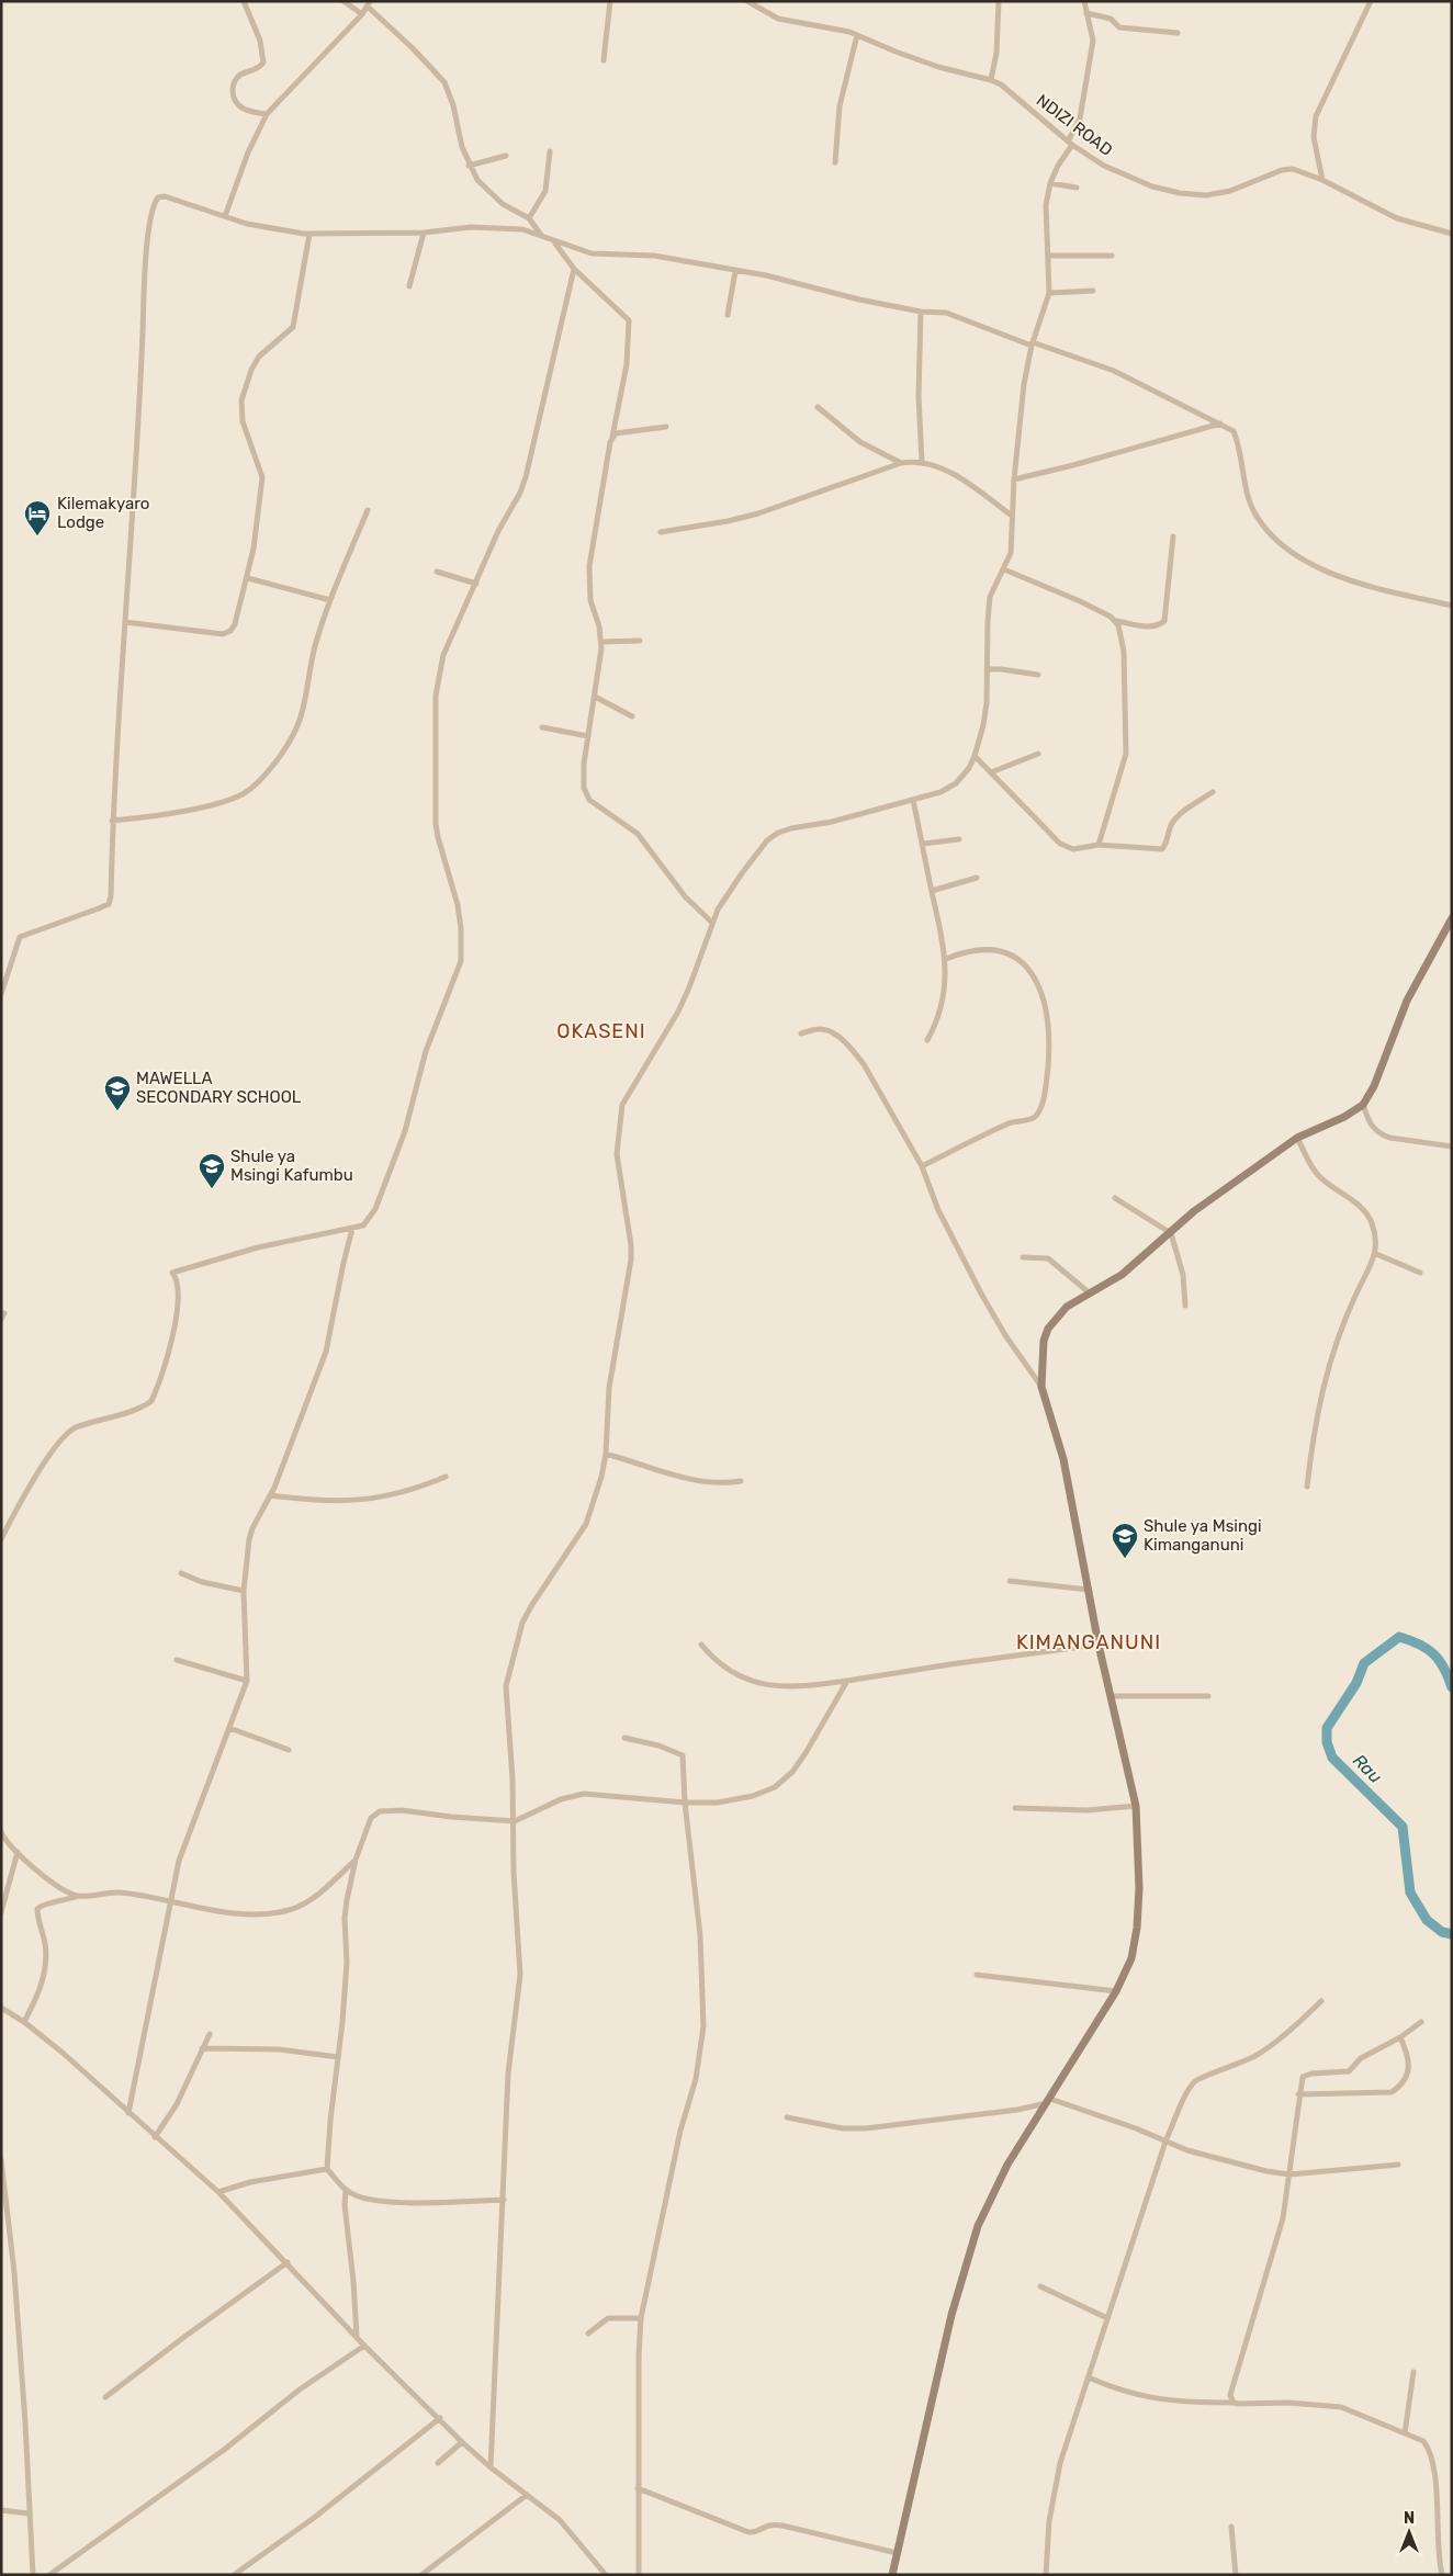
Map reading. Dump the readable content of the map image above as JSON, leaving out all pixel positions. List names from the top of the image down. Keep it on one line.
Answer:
{"streets":{"street":["NDIZI ROAD"]},"districts":["OKASENI","KIMANGANUNI"],"water":["Rau"],"places":{"hotel":["Kilemakyaro Lodge"],"school or university":["MAWELLA SECONDARY SCHOOL","Shule ya Msingi Kafumbu","Shule ya Msingi Kimanganuni"]},"north":"top"}
